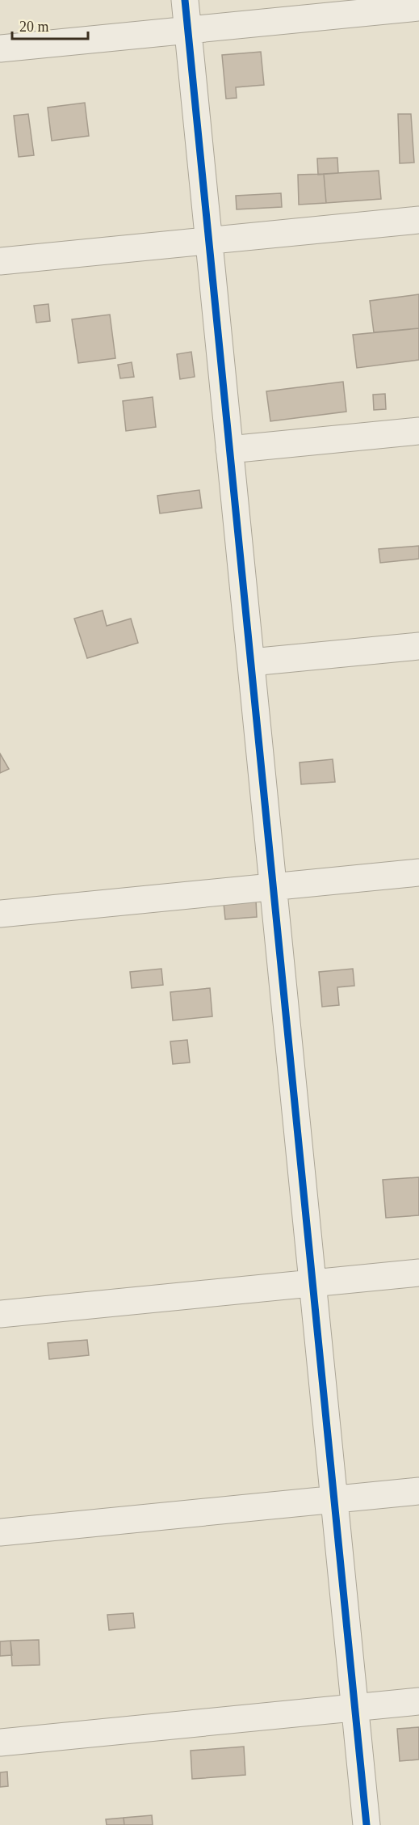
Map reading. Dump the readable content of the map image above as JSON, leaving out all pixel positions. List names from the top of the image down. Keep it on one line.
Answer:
{"scale_bar":"20 m"}
